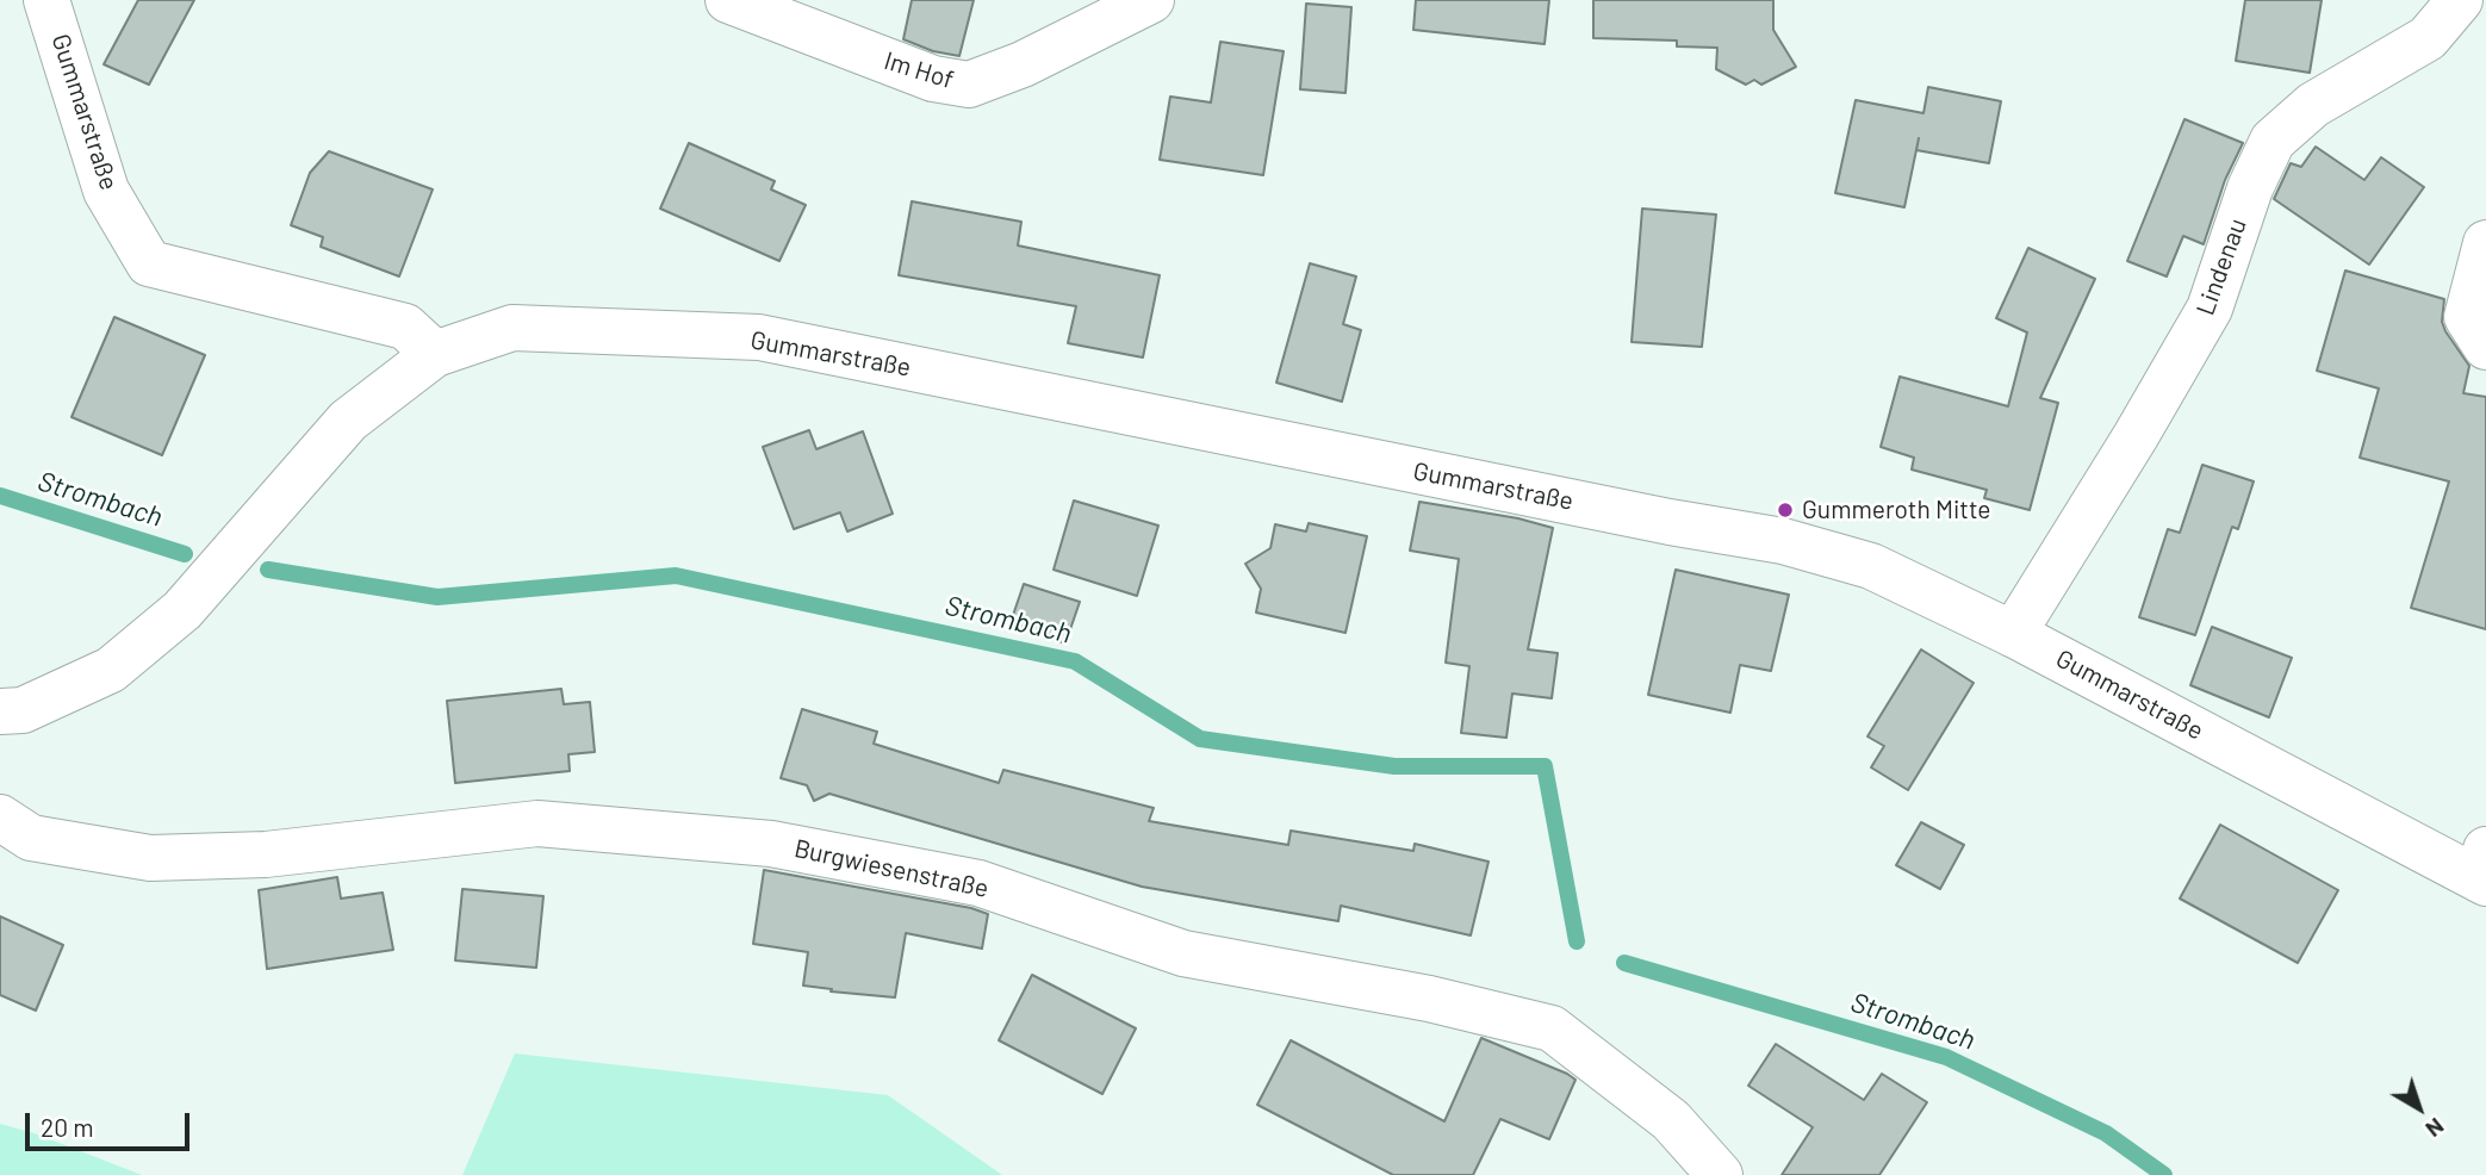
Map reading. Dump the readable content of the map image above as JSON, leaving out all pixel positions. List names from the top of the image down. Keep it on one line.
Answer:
{"streets":{"street":["Im Hof","Gummarstraße","Lindenau","Burgwiesenstraße"]},"crossings":[["Gummarstraße","Lindenau"]],"water":["Strombach"],"places":["Gummeroth Mitte"],"scale_bar":"20 m","north":"bottom right"}
